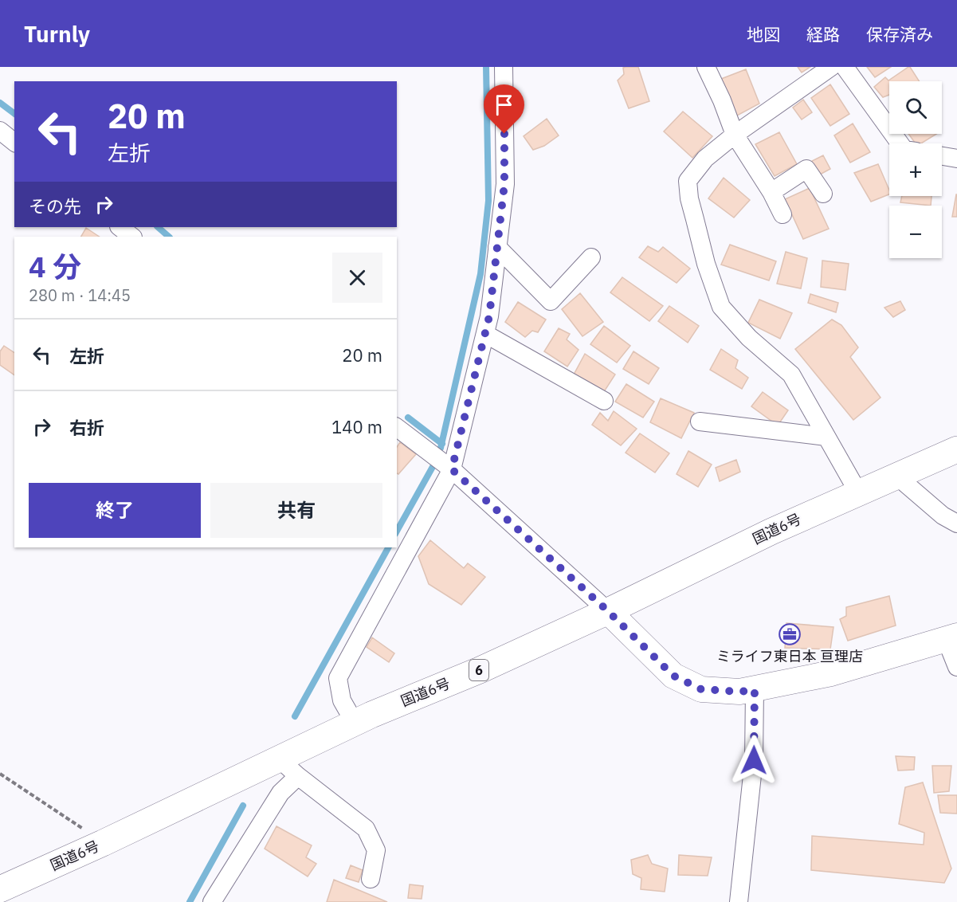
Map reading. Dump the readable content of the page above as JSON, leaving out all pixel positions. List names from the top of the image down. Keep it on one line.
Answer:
{"streets":{"highway":["国道6号","6"]},"places":{"office":["ミライフ東日本 亘理店"]},"page":{"header":"Turnly","nav":["地図","経路","保存済み"],"map_buttons":["+","−"],"turn":["20 m","左折"],"then":"その先","heading":["4 分","280 m · 14:45"],"list":[{"name":"左折","value":"20 m"},{"name":"右折","value":"140 m"}],"buttons":["終了","共有"]}}
